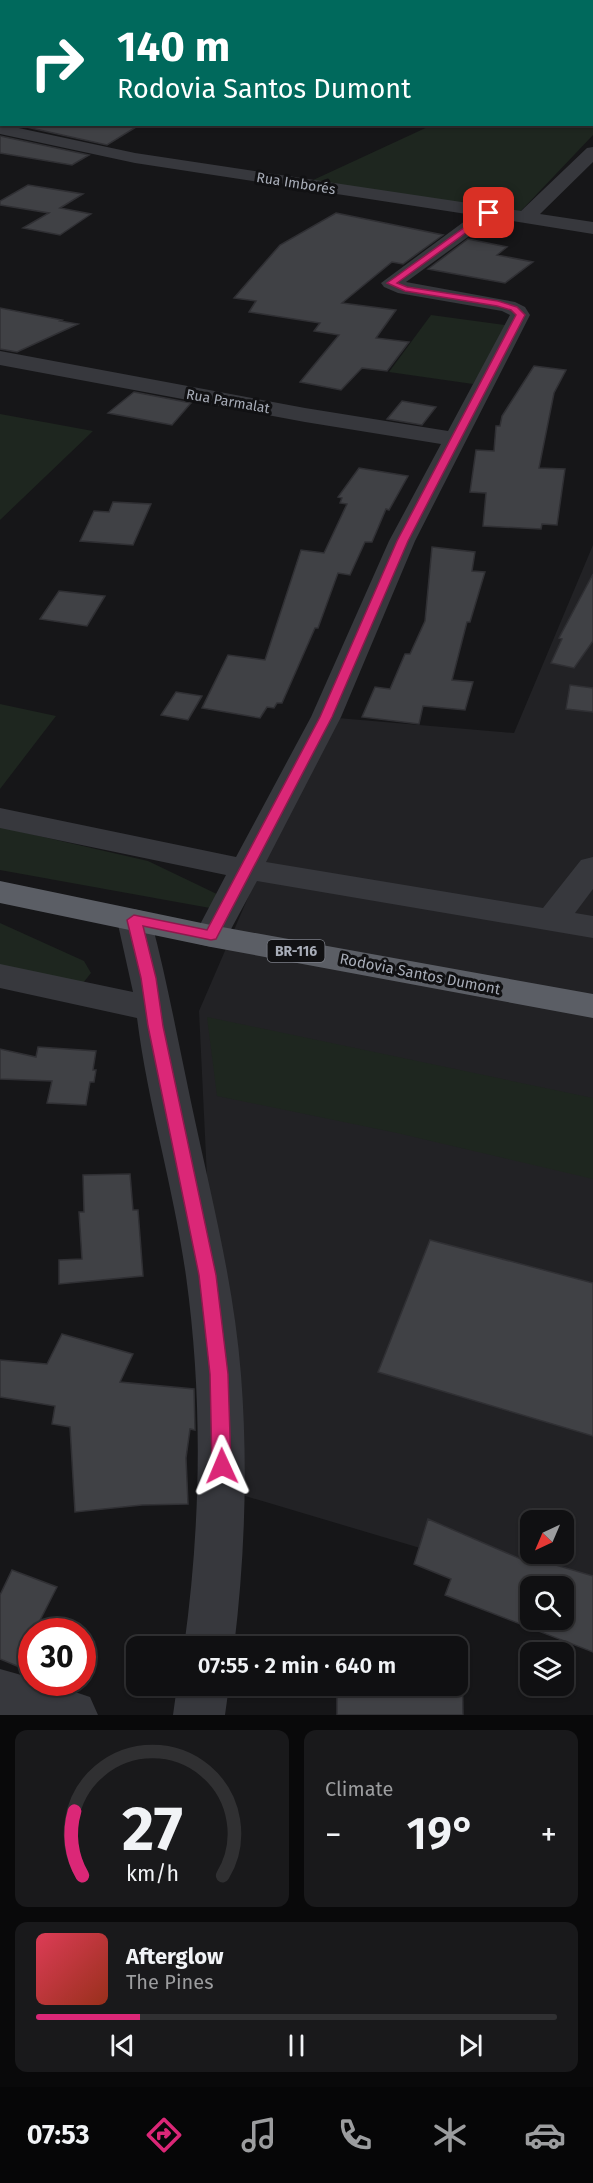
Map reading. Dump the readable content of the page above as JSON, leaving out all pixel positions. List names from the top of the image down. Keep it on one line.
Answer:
{"streets":{"highway":["BR-116","Rodovia Santos Dumont"],"street":["Rua Imborés","Rua Parmalat"]},"north":"bottom left","page":{"turn":["140 m","Rodovia Santos Dumont"],"limit":"30","trip":"07:55 · 2 min · 640 m","tile":"Climate","heat":["−","19°","+"],"song":["Afterglow","The Pines"],"tabs":"07:53","gauge":["27","km/h"]}}
